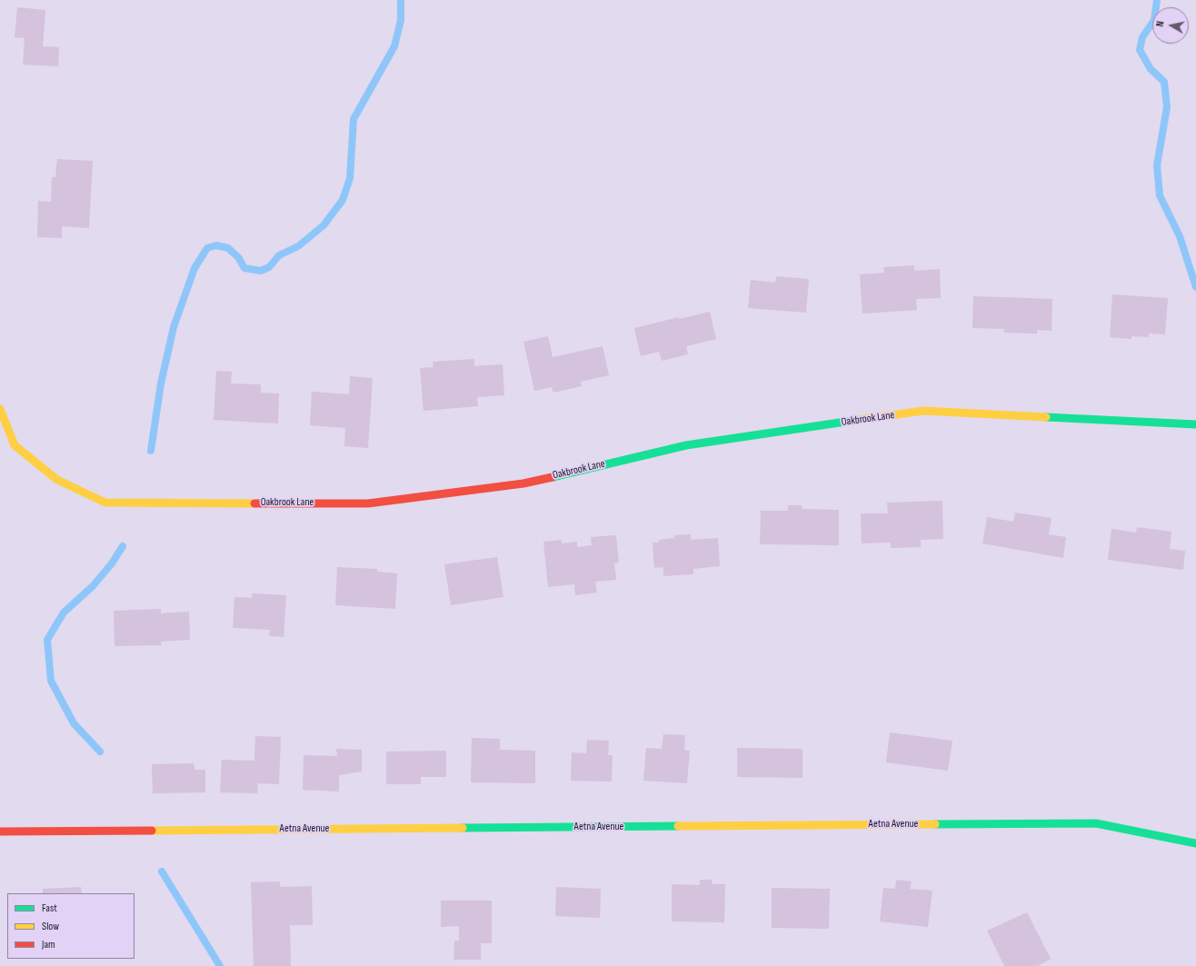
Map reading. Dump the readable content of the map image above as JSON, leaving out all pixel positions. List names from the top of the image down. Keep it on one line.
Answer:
{"streets":{"street":["Oakbrook Lane","Aetna Avenue"]},"legend":["Fast","Slow","Jam"],"north":"left"}
